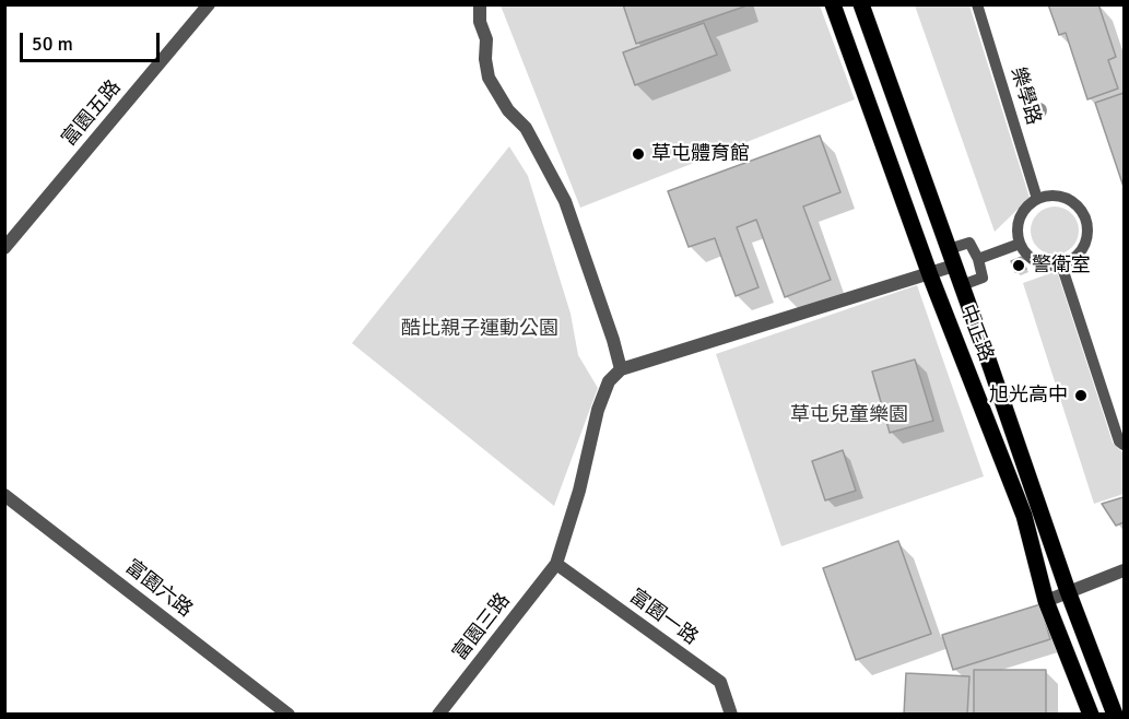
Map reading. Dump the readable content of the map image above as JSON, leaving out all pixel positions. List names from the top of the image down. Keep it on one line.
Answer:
{"streets":{"main road":["中正路"],"street":["富園五路","富園六路","富園一路","富園三路"],"lane":["樂學路"]},"crossings":[["富園一路","富園三路"]],"parks":["酷比親子運動公園","草屯兒童樂園"],"places":["草屯體育館","警衛室","旭光高中"],"scale_bar":"50 m"}
